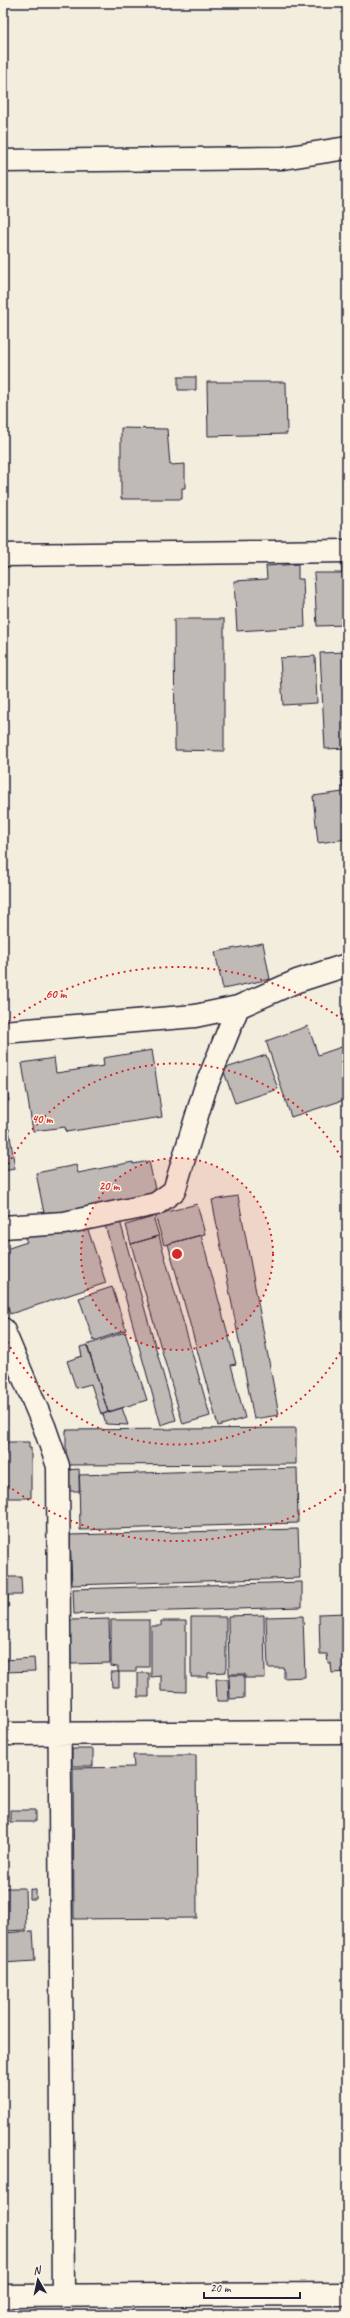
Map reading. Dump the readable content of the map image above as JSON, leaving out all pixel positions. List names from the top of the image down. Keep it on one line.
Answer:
{"scale_bar":"20 m","north":"top","rings":["60 m","40 m","20 m"]}
